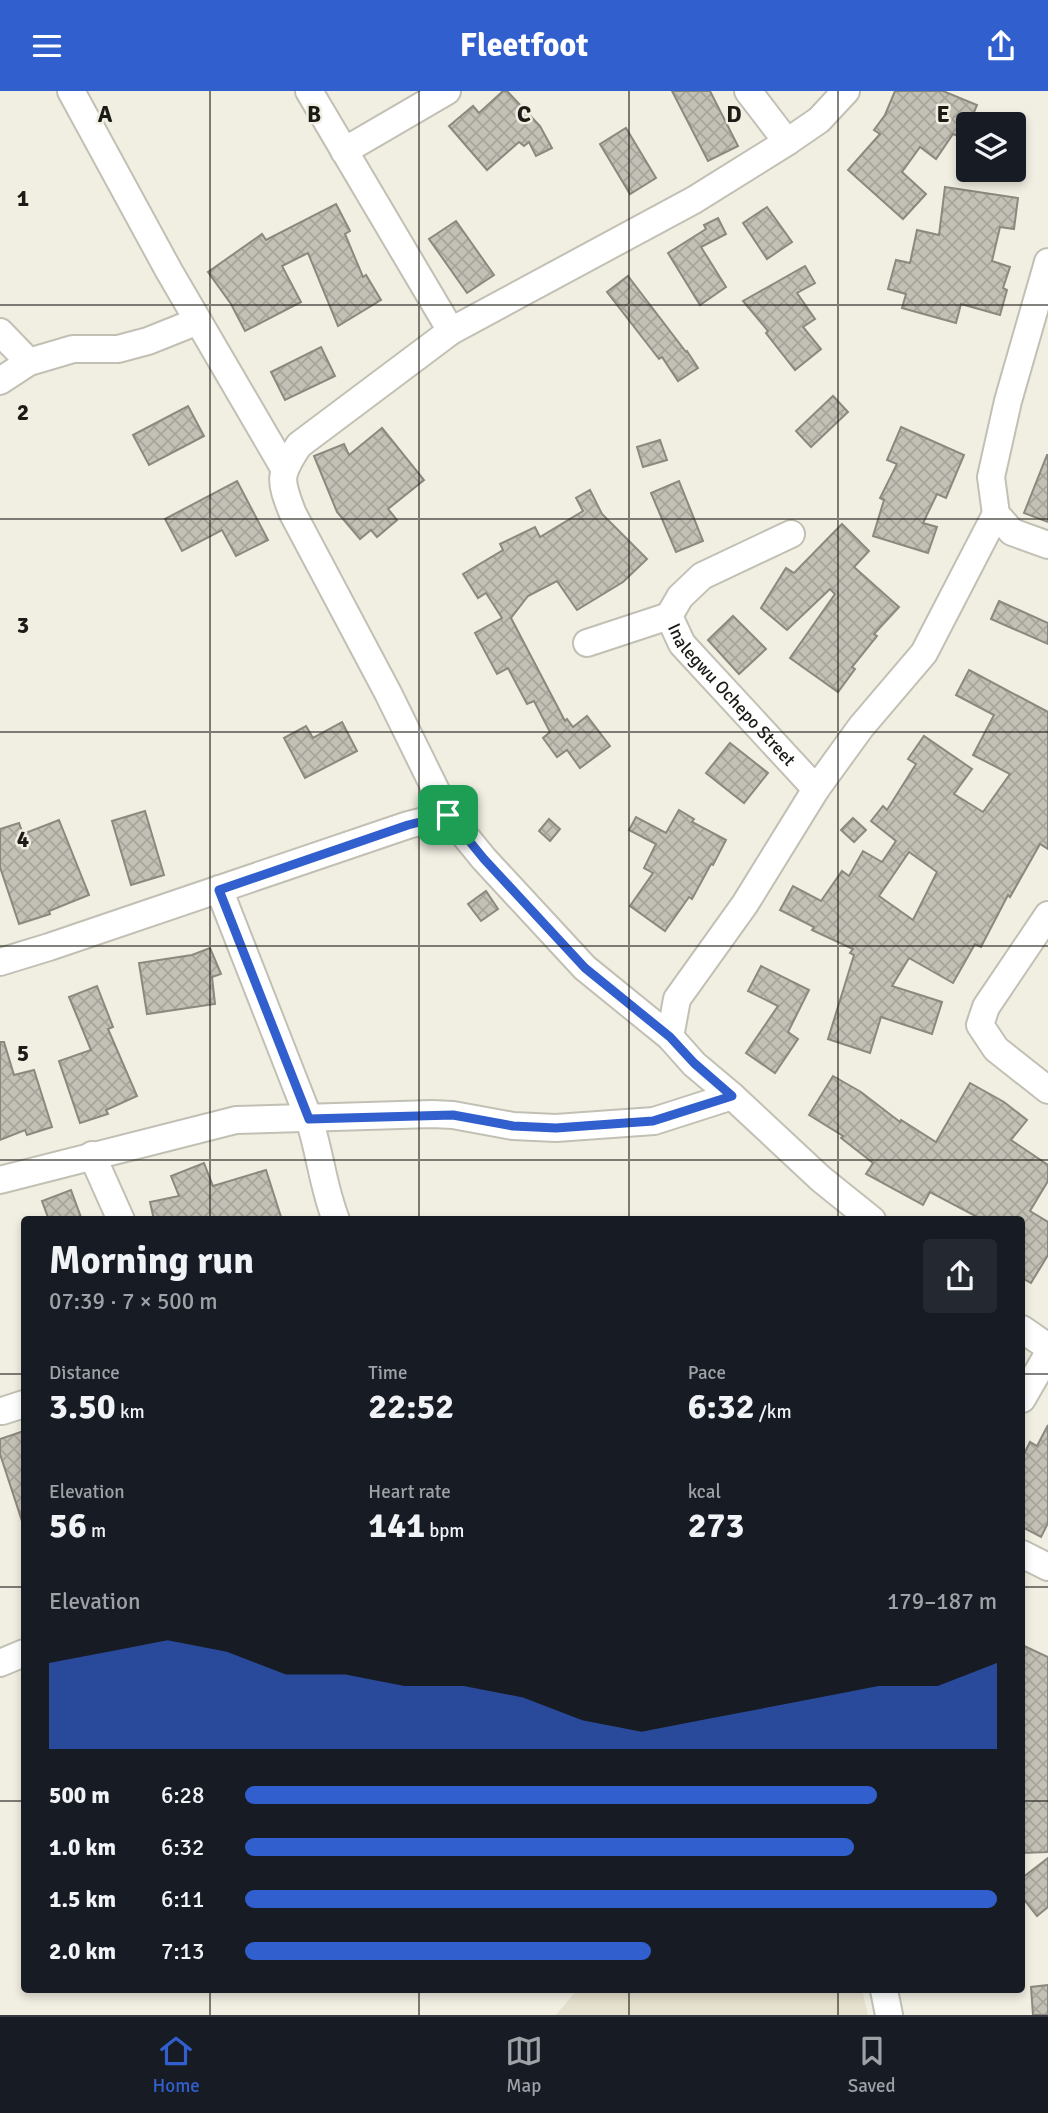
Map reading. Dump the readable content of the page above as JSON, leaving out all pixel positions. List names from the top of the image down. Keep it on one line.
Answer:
{"streets":{"street":["Inalegwu Ochepo Street"]},"page":{"header":"Fleetfoot","heading":["Morning run","07:39 · 7 × 500 m"],"stats":[["Distance","3.50 km"],["Time","22:52"],["Pace","6:32 /km"],["Elevation","56 m"],["Heart rate","141 bpm"],["kcal","273"]],"chart":["Elevation","179–187 m"],"list":[{"name":"500 m","note":"6:28"},{"name":"1.0 km","note":"6:32"},{"name":"1.5 km","note":"6:11"},{"name":"2.0 km","note":"7:13"}],"tabs":["Home","Map","Saved"]},"grid":{"columns":["A","B","C","D","E"],"rows":["1","2","3","4","5"]}}
